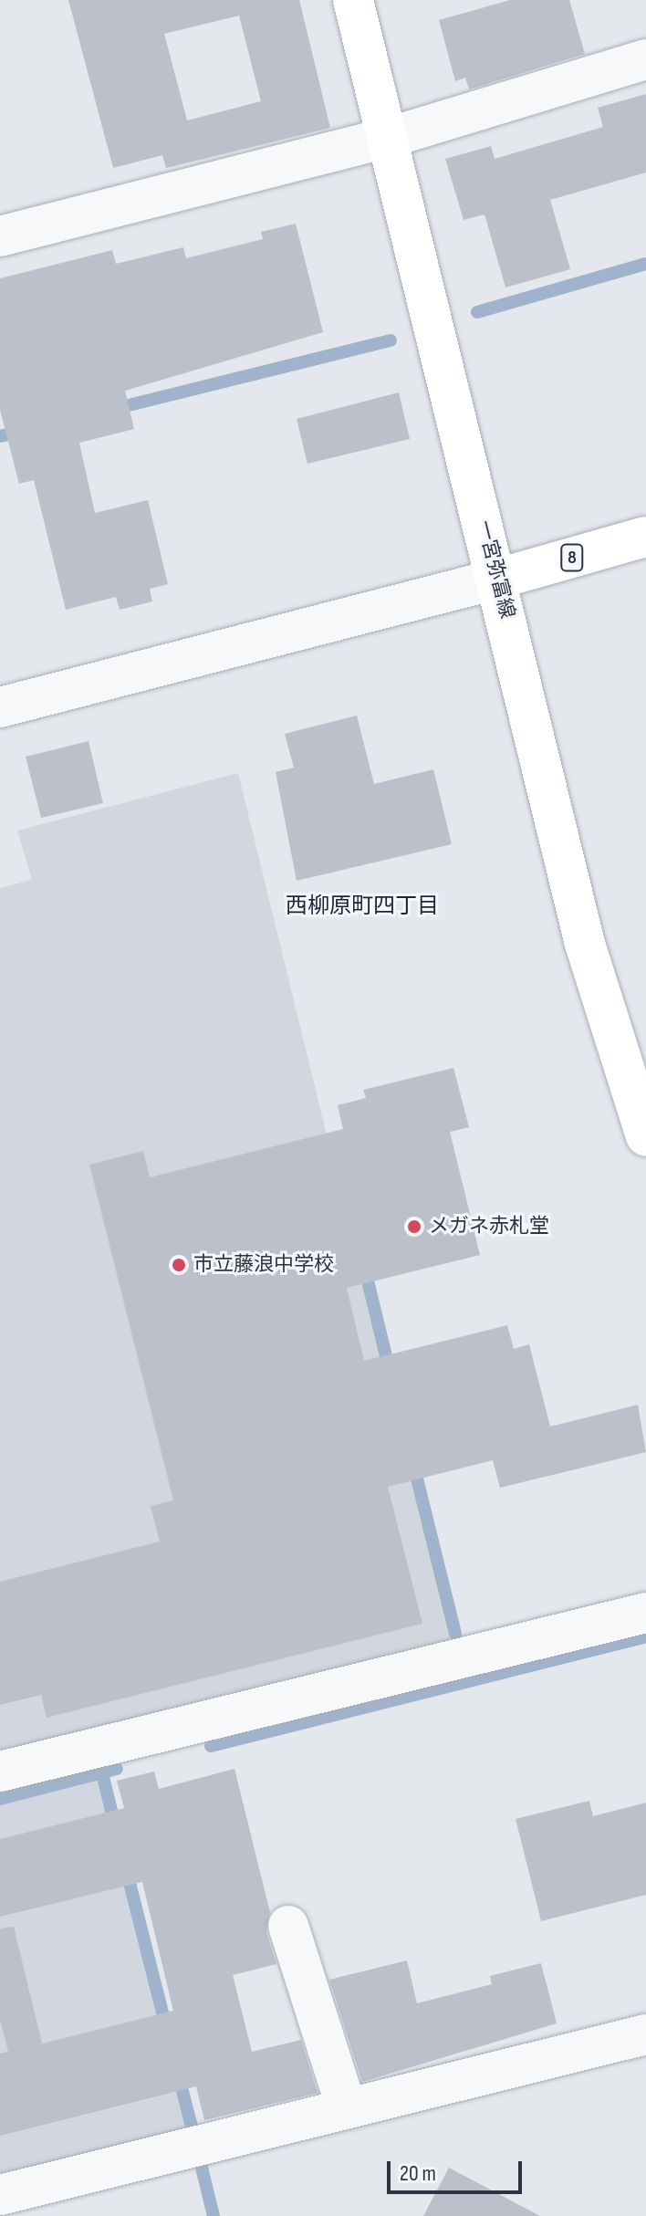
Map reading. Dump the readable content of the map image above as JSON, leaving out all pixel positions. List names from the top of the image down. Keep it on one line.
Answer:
{"streets":{"main road":["8","一宮弥富線"]},"crossings":[["8","一宮弥富線"]],"districts":["西柳原町四丁目"],"places":["メガネ赤札堂","市立藤浪中学校"],"scale_bar":"20 m"}
